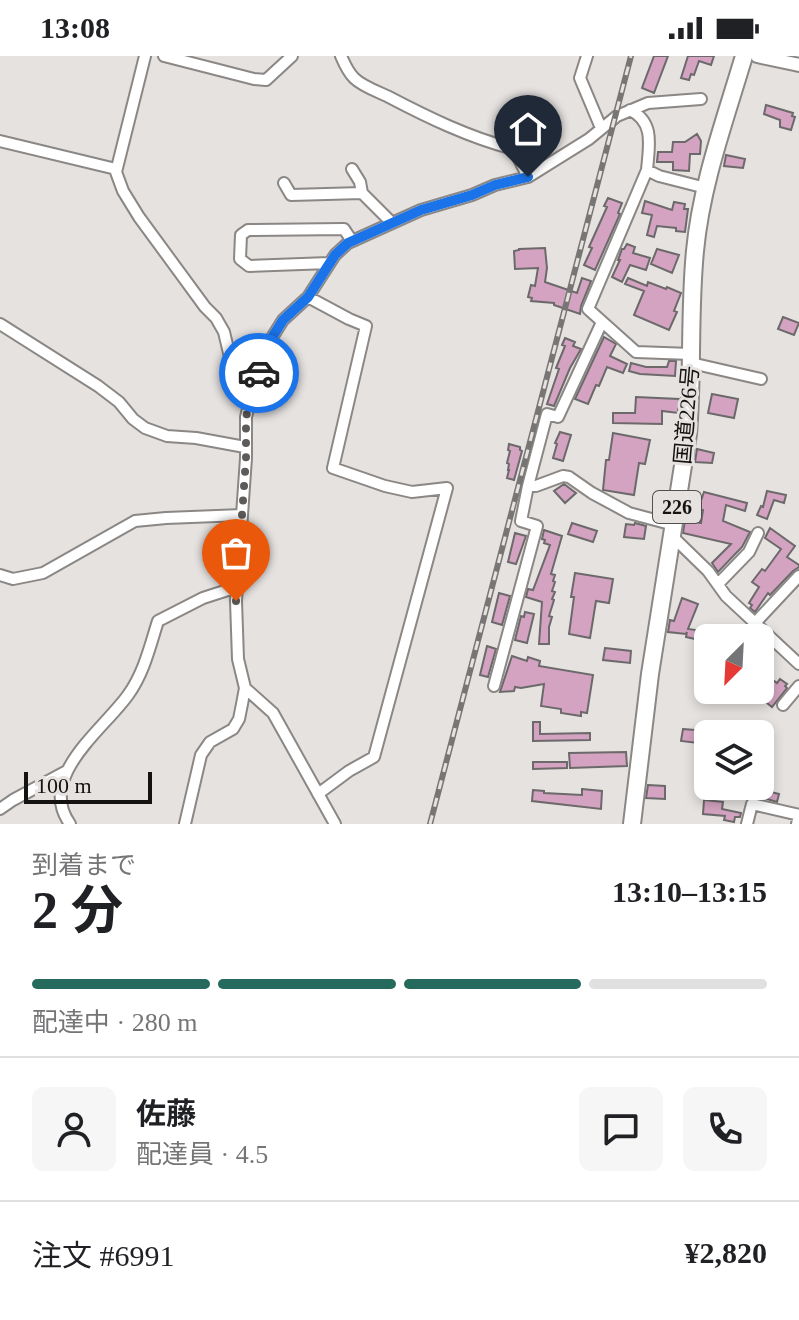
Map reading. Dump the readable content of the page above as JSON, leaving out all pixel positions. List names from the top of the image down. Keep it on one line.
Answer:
{"streets":{"highway":["国道226号","226"]},"scale_bar":"100 m","north":"bottom left","page":{"status":"13:08","scale":"100 m","heading":["2 分","到着まで","13:10–13:15"],"panel":["佐藤","配達員 · 4.5","注文 #6991","¥2,820"],"bar":"配達中 · 280 m"}}
